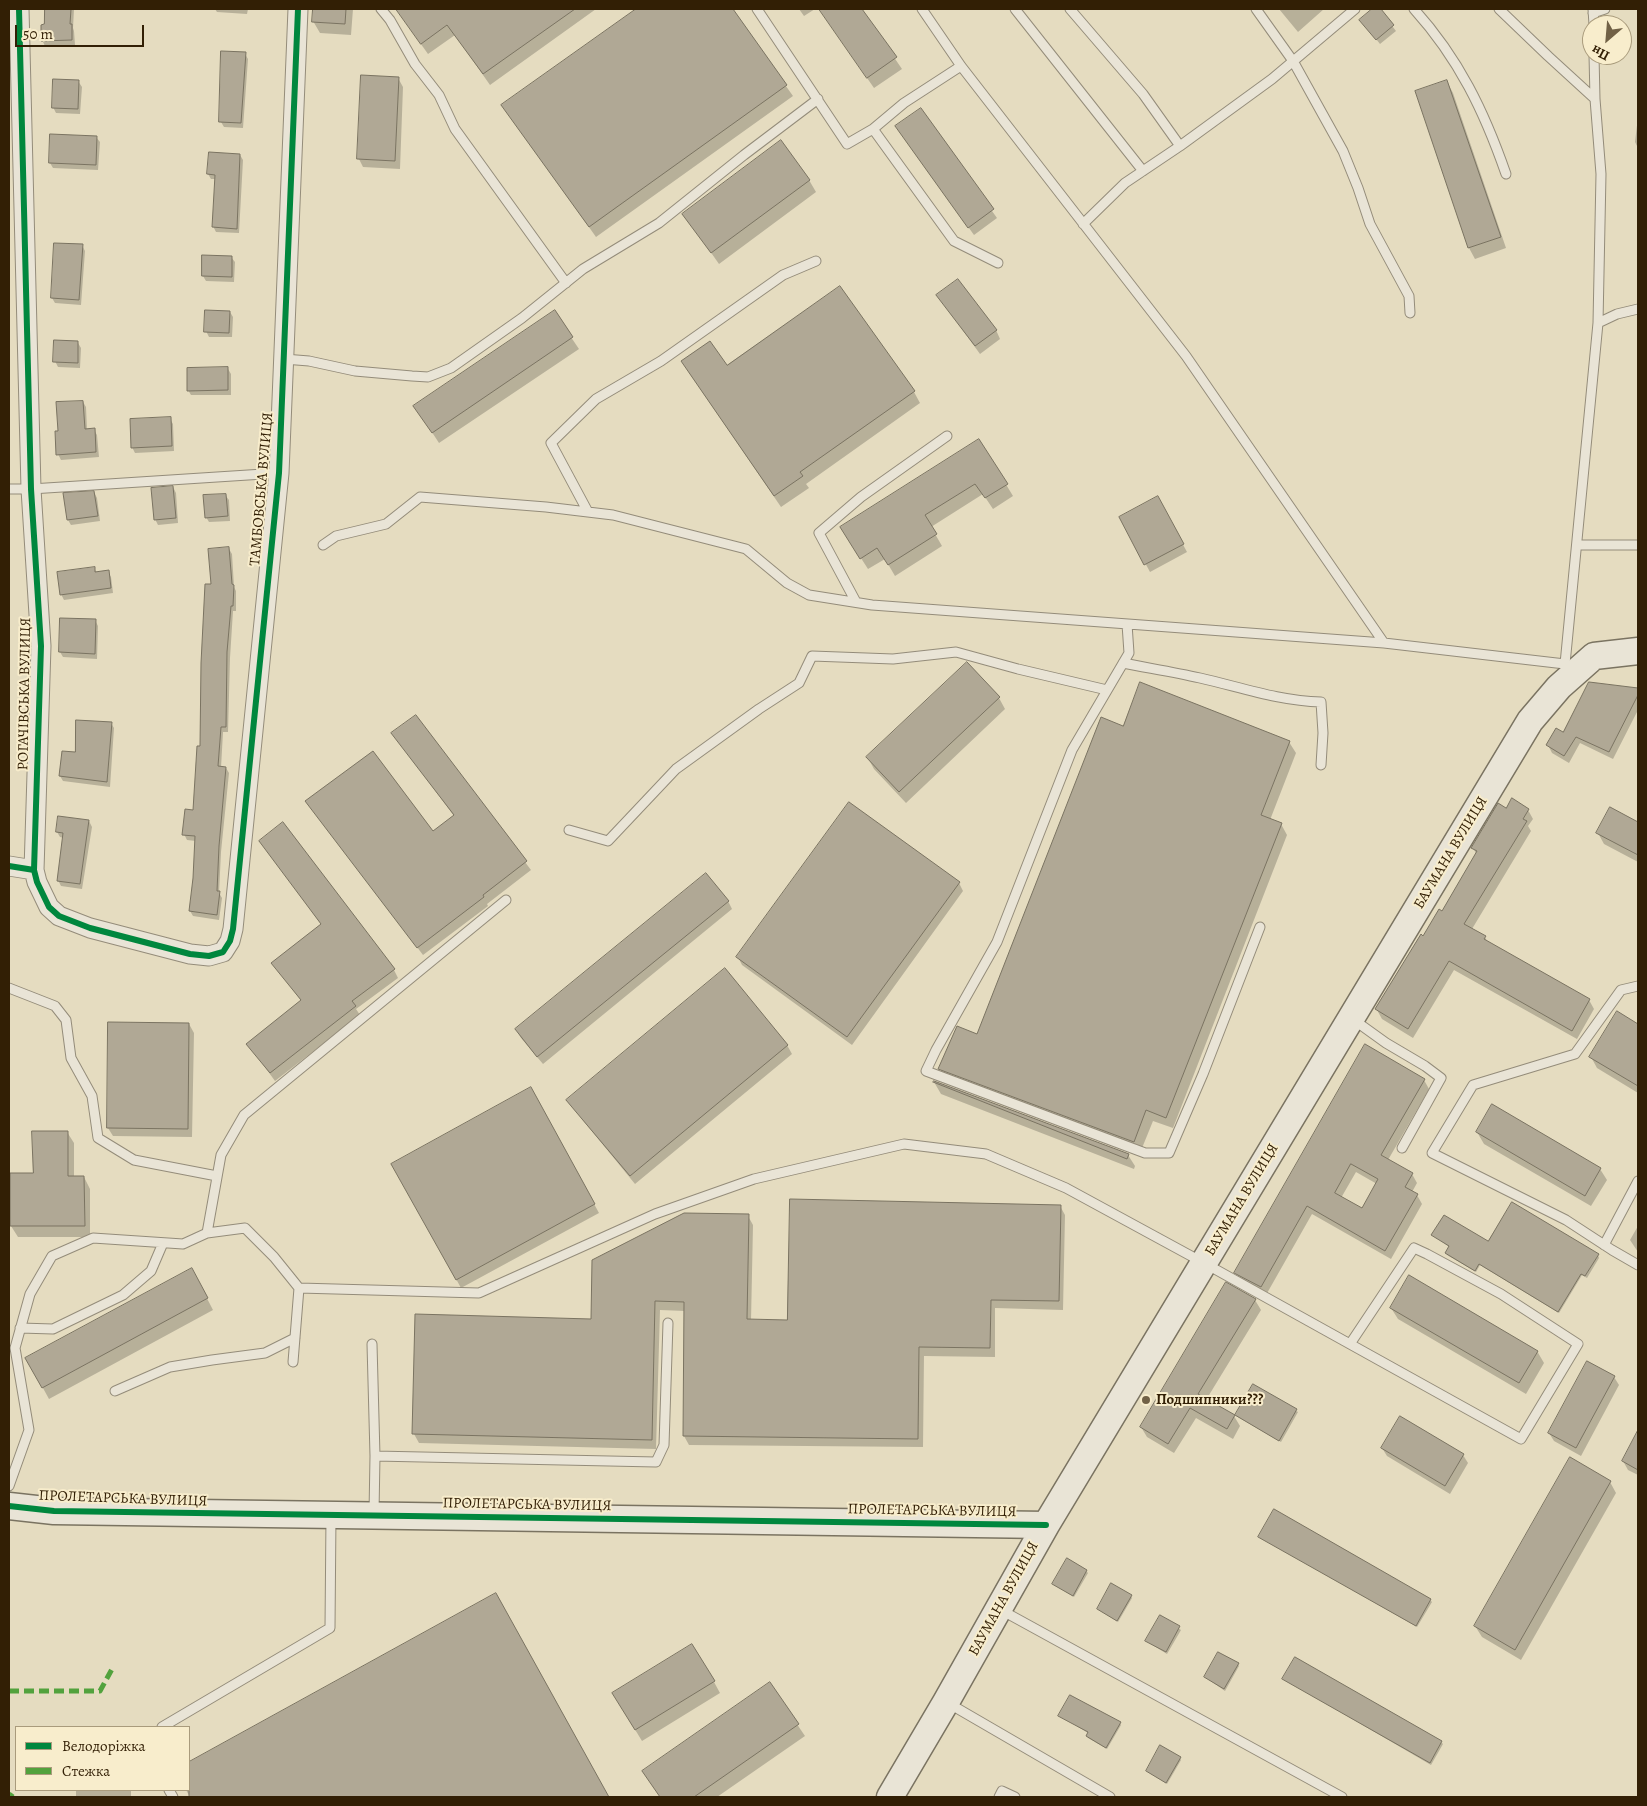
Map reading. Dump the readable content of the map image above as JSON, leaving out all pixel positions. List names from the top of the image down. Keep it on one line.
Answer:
{"streets":{"main road":["БАУМАНА ВУЛИЦЯ","ПРОЛЕТАРСЬКА ВУЛИЦЯ"],"street":["ТАМБОВСЬКА ВУЛИЦЯ","РОГАЧІВСЬКА ВУЛИЦЯ"]},"crossings":[["ТАМБОВСЬКА ВУЛИЦЯ","РОГАЧІВСЬКА ВУЛИЦЯ"],["БАУМАНА ВУЛИЦЯ","ПРОЛЕТАРСЬКА ВУЛИЦЯ"]],"places":["Подшипники???"],"legend":["Велодоріжка","Стежка"],"scale_bar":"50 m","north":"bottom left"}
